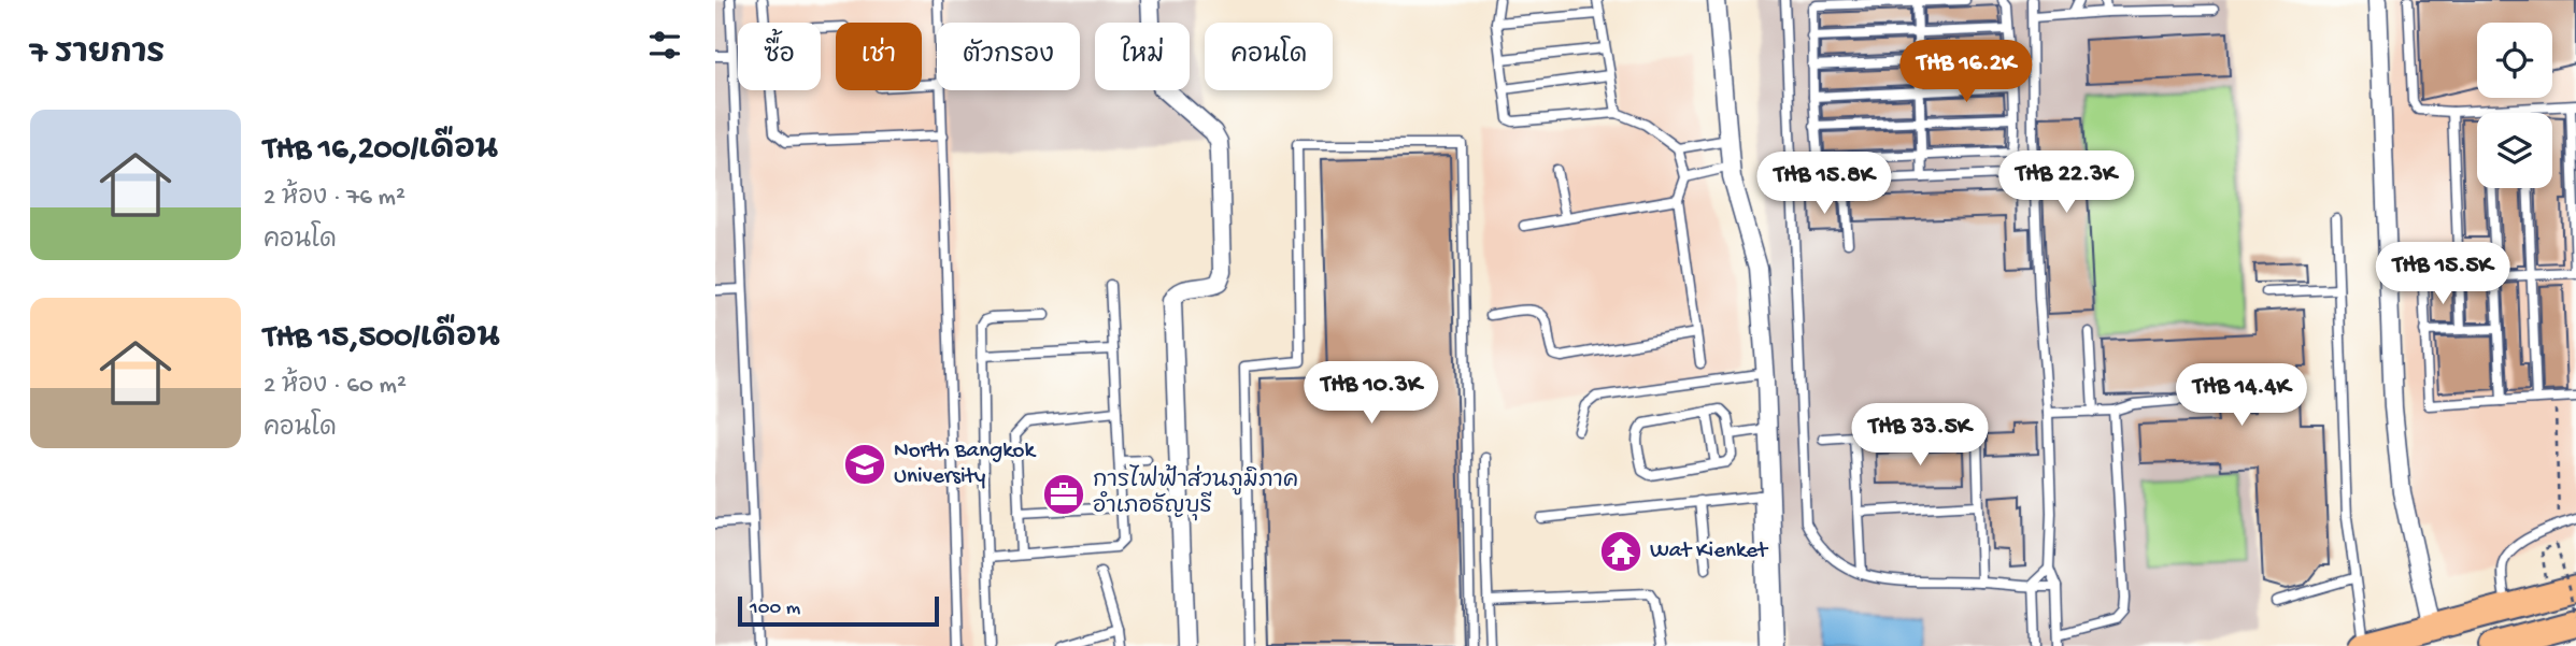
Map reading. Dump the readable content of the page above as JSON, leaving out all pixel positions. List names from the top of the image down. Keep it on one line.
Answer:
{"places":{"school or university":["North Bangkok University"],"office":["การไฟฟ้าส่วนภูมิภาค อำเภอธัญบุรี"],"temple":["Wat Kienket"]},"scale_bar":"100 m","page":{"heading":"7 รายการ","chip":["ซื้อ","เช่า","ตัวกรอง","ใหม่","คอนโด"],"price":["THB 16.2K","THB 22.3K","THB 15.8K","THB 15.5K","THB 10.3K","THB 14.4K","THB 33.5K"],"list":[{"name":"THB 16,200/เดือน","note":"2 ห้อง · 76 m² · คอนโด"},{"name":"THB 15,500/เดือน","note":"2 ห้อง · 60 m² · คอนโด"}],"scale":"100 m"}}
